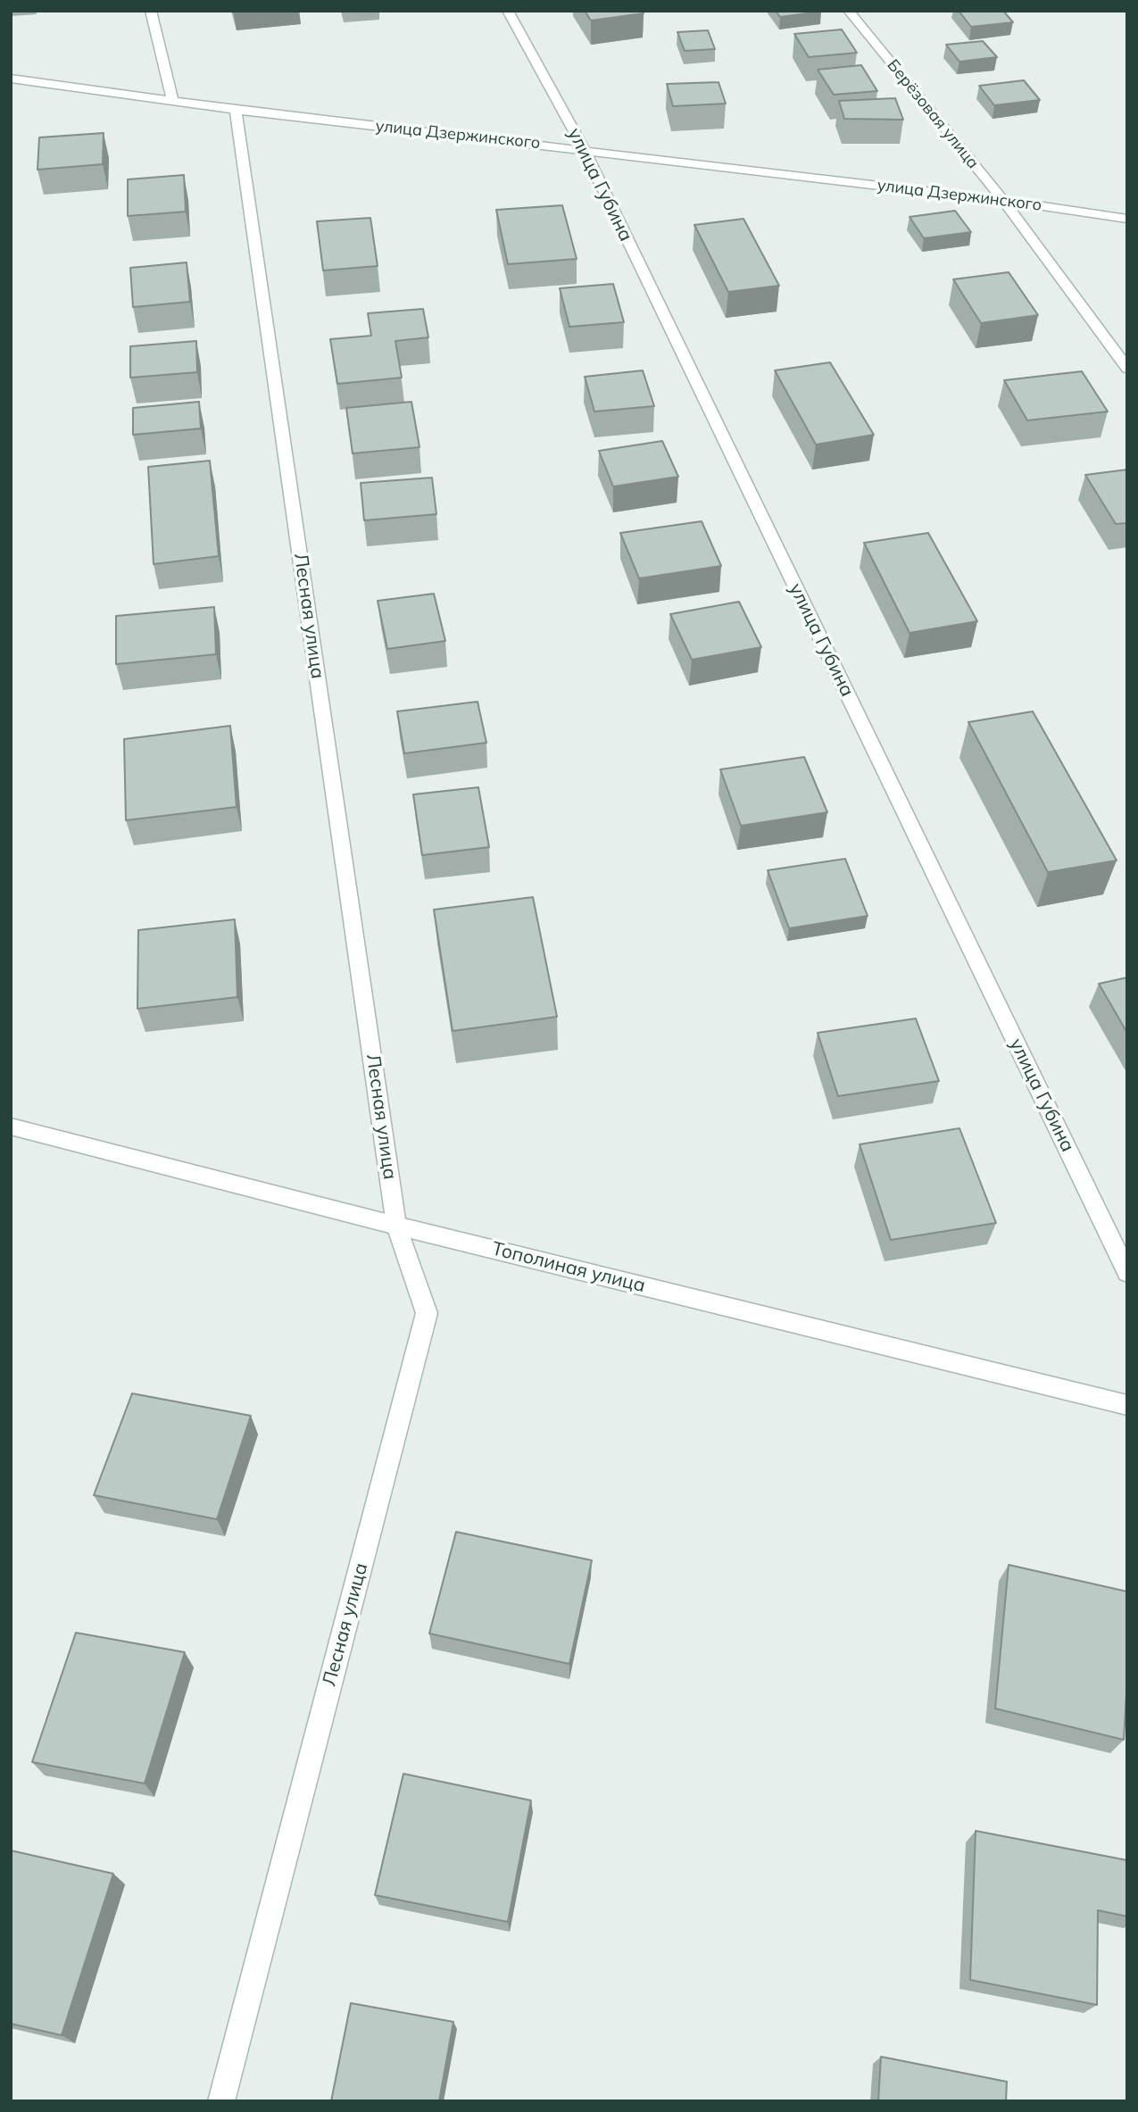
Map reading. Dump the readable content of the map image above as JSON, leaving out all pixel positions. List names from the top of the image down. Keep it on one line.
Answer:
{"streets":{"street":["Берёзовая улица","улица Дзержинского","улица Губина","Лесная улица","Тополиная улица"]},"crossings":[["Берёзовая улица","улица Дзержинского"],["улица Дзержинского","улица Губина"],["улица Дзержинского","Лесная улица"],["Лесная улица","Тополиная улица"]]}
